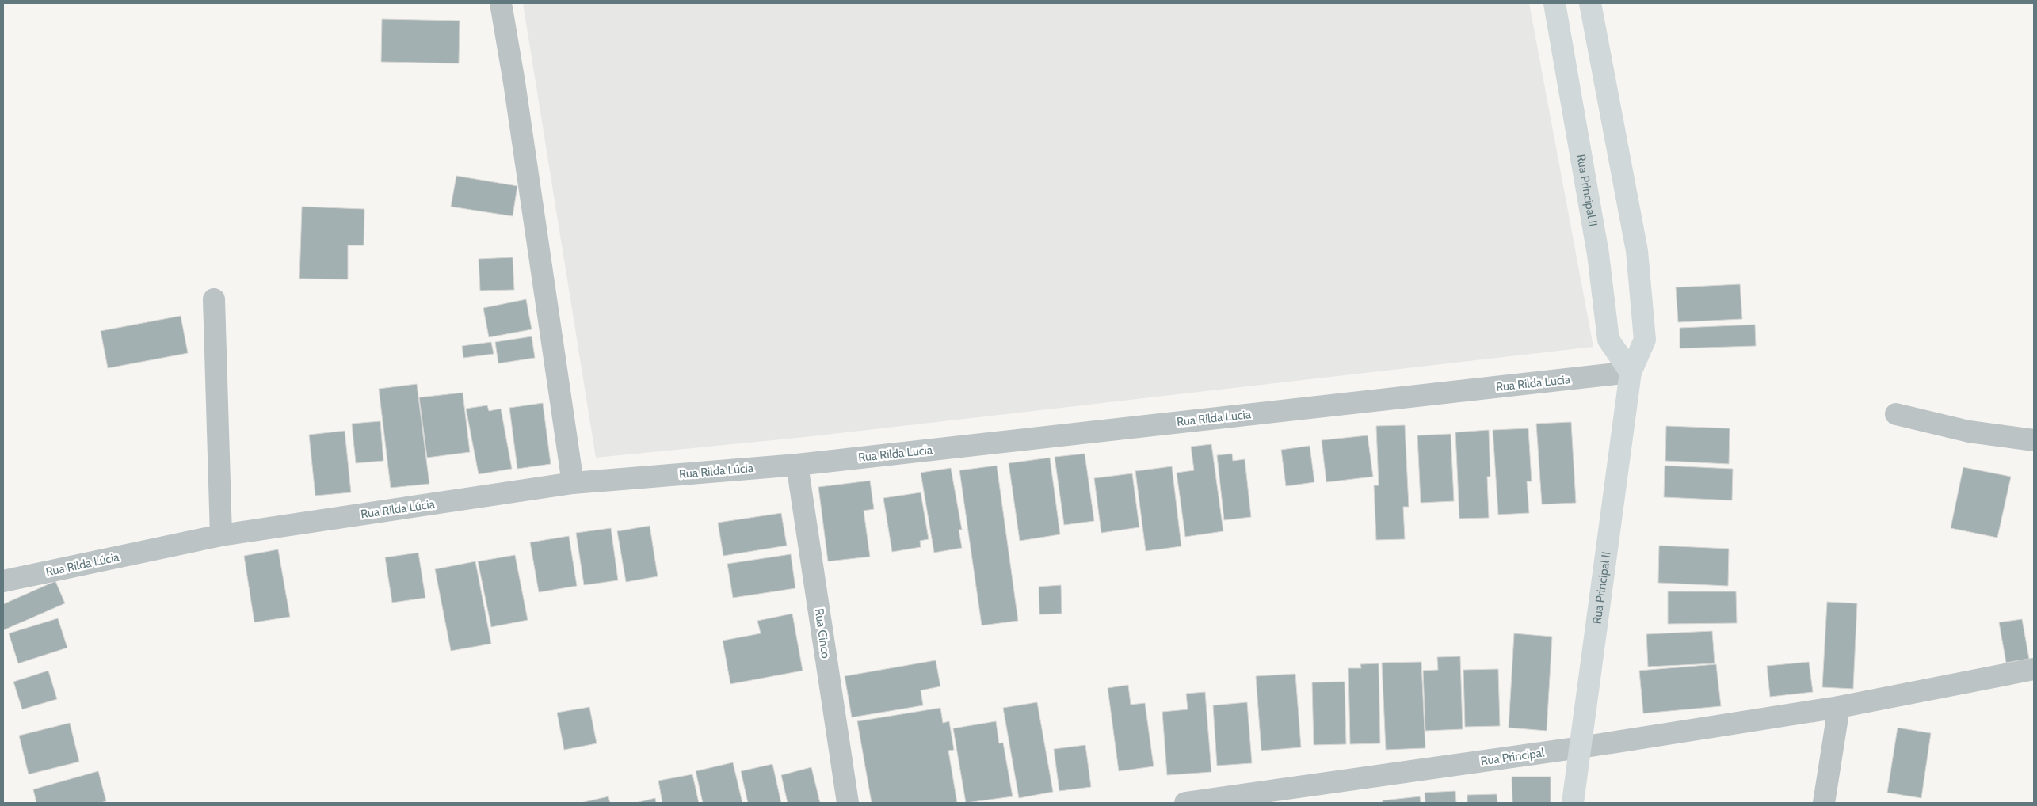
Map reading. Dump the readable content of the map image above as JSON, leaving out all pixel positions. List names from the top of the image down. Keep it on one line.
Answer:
{"streets":{"street":["Rua Principal II","Rua Rilda Lucia","Rua Rilda Lúcia","Rua Cinco","Rua Principal"]},"crossings":[["Rua Principal II","Rua Rilda Lucia"],["Rua Principal II","Rua Principal"],["Rua Rilda Lucia","Rua Rilda Lúcia"],["Rua Rilda Lucia","Rua Cinco"],["Rua Rilda Lúcia","Rua Cinco"]]}
